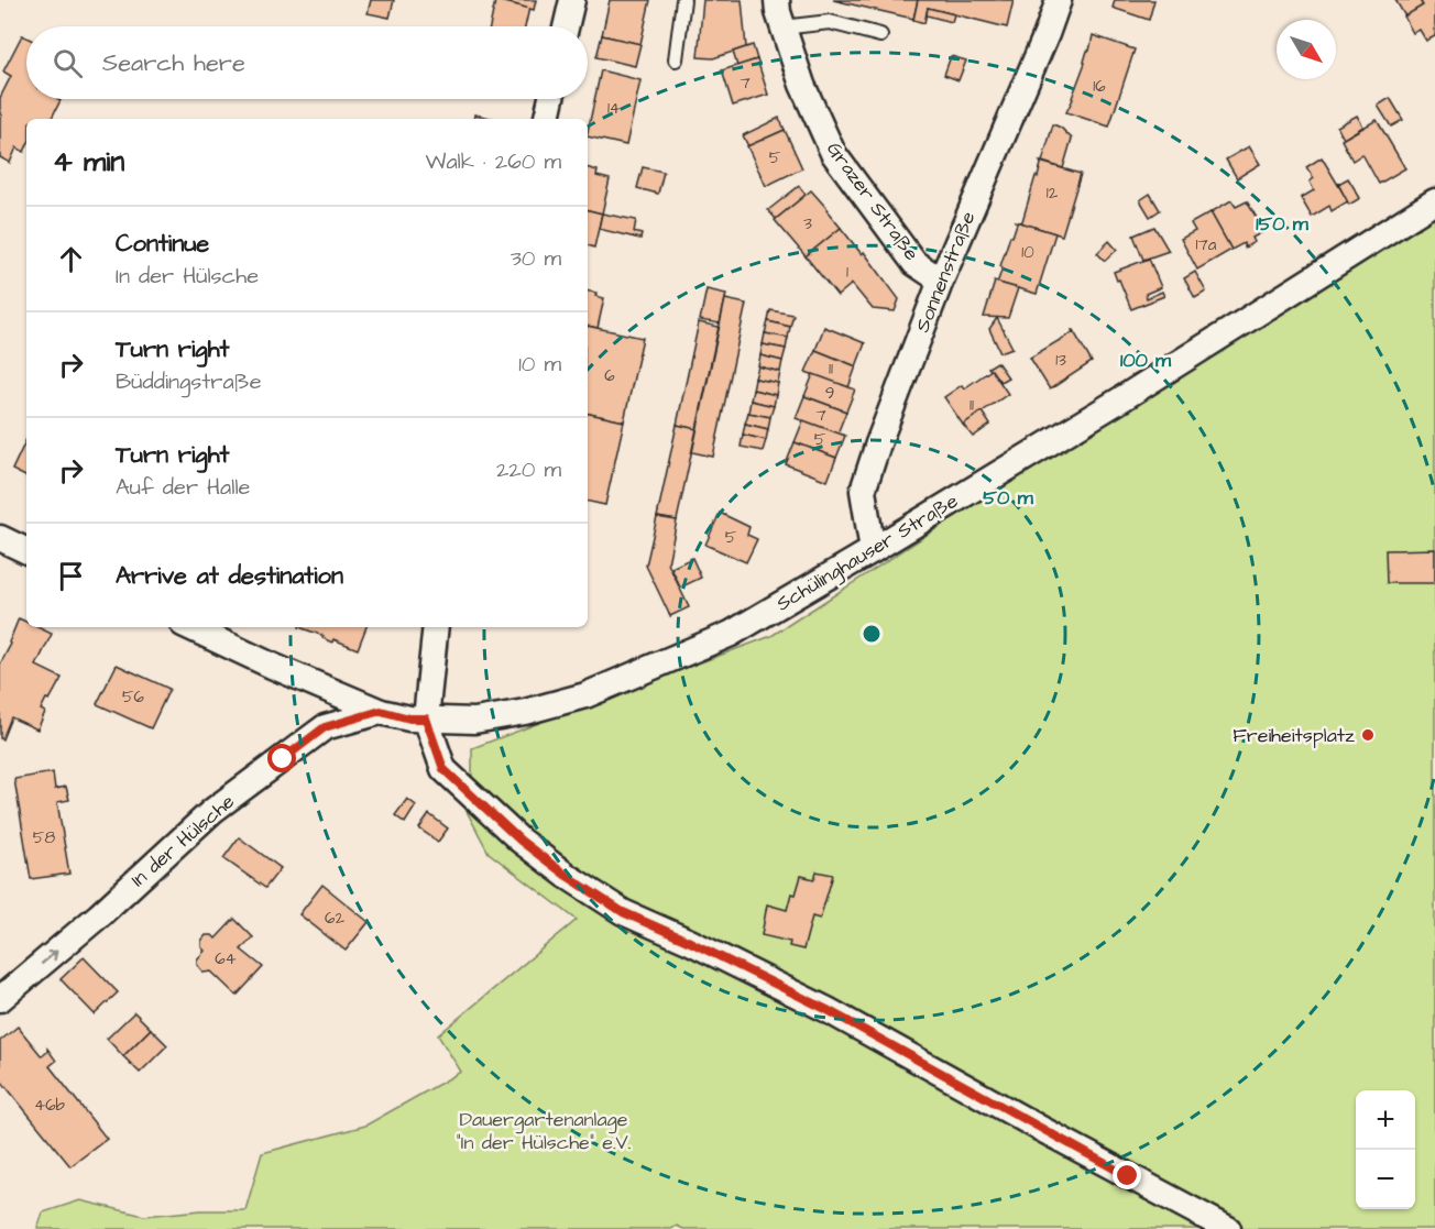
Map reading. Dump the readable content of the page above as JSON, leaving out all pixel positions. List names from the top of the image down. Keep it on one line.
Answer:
{"streets":{"street":["Grazer Straße","Sonnenstraße","Schülinghauser Straße","In der Hülsche"]},"crossings":[["Grazer Straße","Sonnenstraße"],["Sonnenstraße","Schülinghauser Straße"],["Schülinghauser Straße","In der Hülsche"]],"one_way":["In der Hülsche"],"parks":["Dauergartenanlage \"In der Hülsche\" e.V."],"places":["Freiheitsplatz"],"house_numbers":["7","16","14","5","12","3","17a","10","1","13","11","6","9","11","7","5","5","56","58","62","64","46b"],"north":"bottom right","page":{"search":"Search here","heading":["4 min","Walk · 260 m"],"list":[["Continue","In der Hülsche","30 m"],["Turn right","Büddingstraße","10 m"],["Turn right","Auf der Halle","220 m"],"Arrive at destination"],"map_buttons":["+","−"]},"rings":["150 m","100 m","50 m"]}
